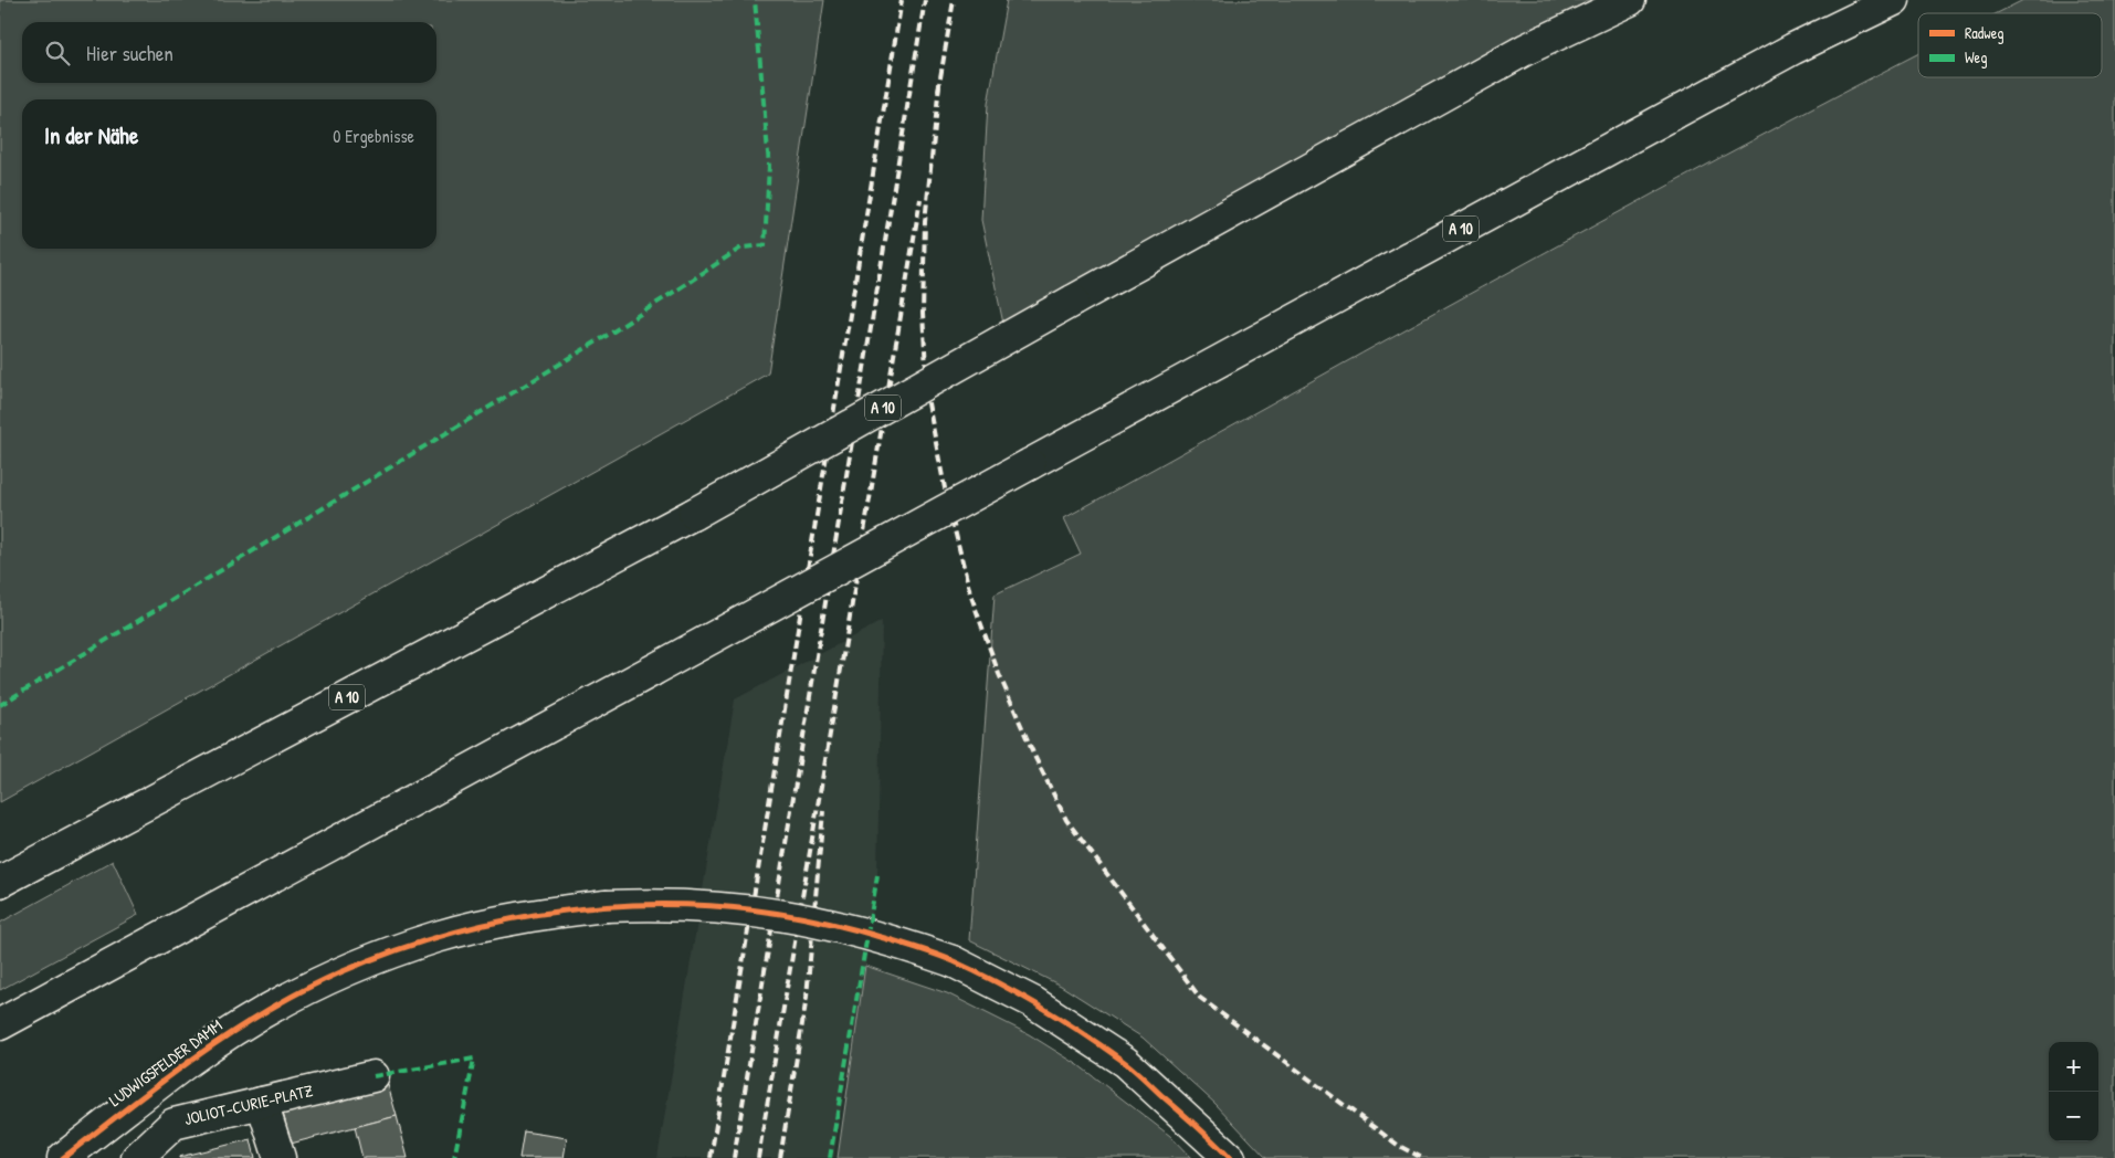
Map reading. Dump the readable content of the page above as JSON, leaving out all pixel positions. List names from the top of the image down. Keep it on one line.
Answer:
{"streets":{"main road":["A 10","LUDWIGSFELDER DAMM","JOLIOT-CURIE-PLATZ"]},"legend":["Radweg","Weg"],"page":{"search":"Hier suchen","heading":["In der Nähe","0 Ergebnisse"],"map_buttons":["+","−"]}}
